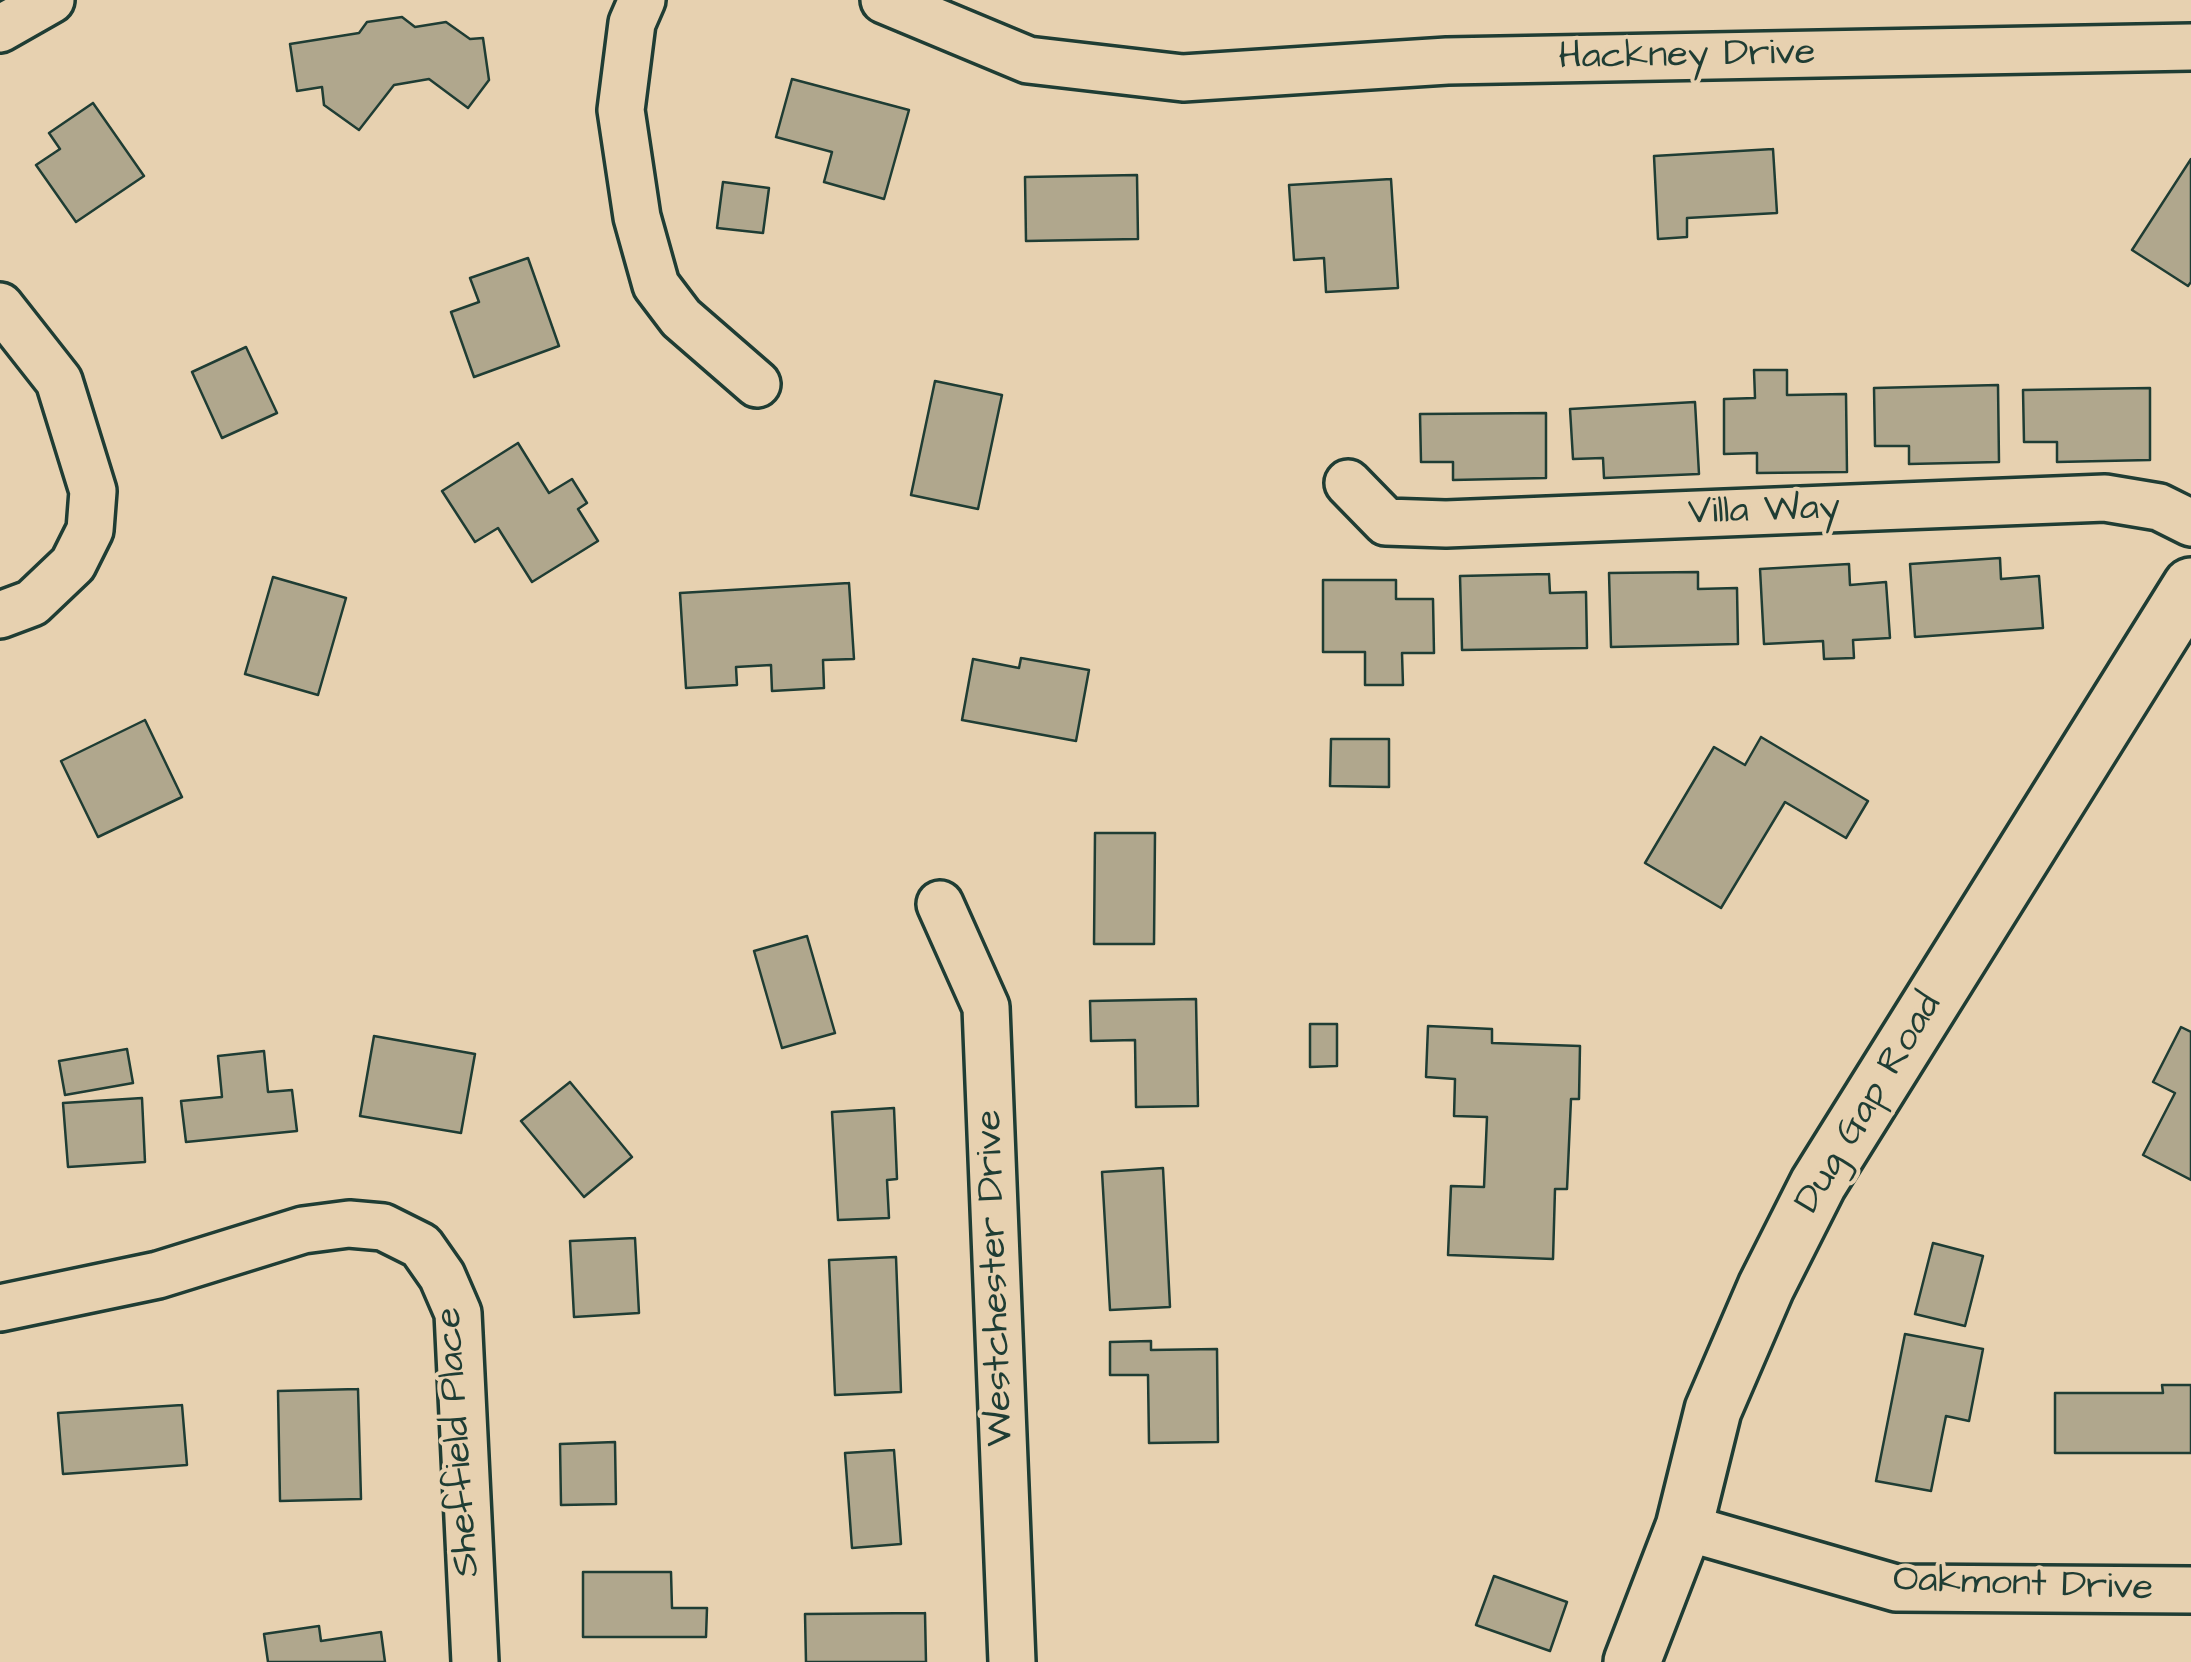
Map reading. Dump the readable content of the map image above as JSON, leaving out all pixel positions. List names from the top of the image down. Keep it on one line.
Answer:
{"streets":{"street":["Hackney Drive","Villa Way","Dug Gap Road","Westchester Drive","Sheffield Place","Oakmont Drive"]},"crossings":[["Dug Gap Road","Oakmont Drive"]]}
